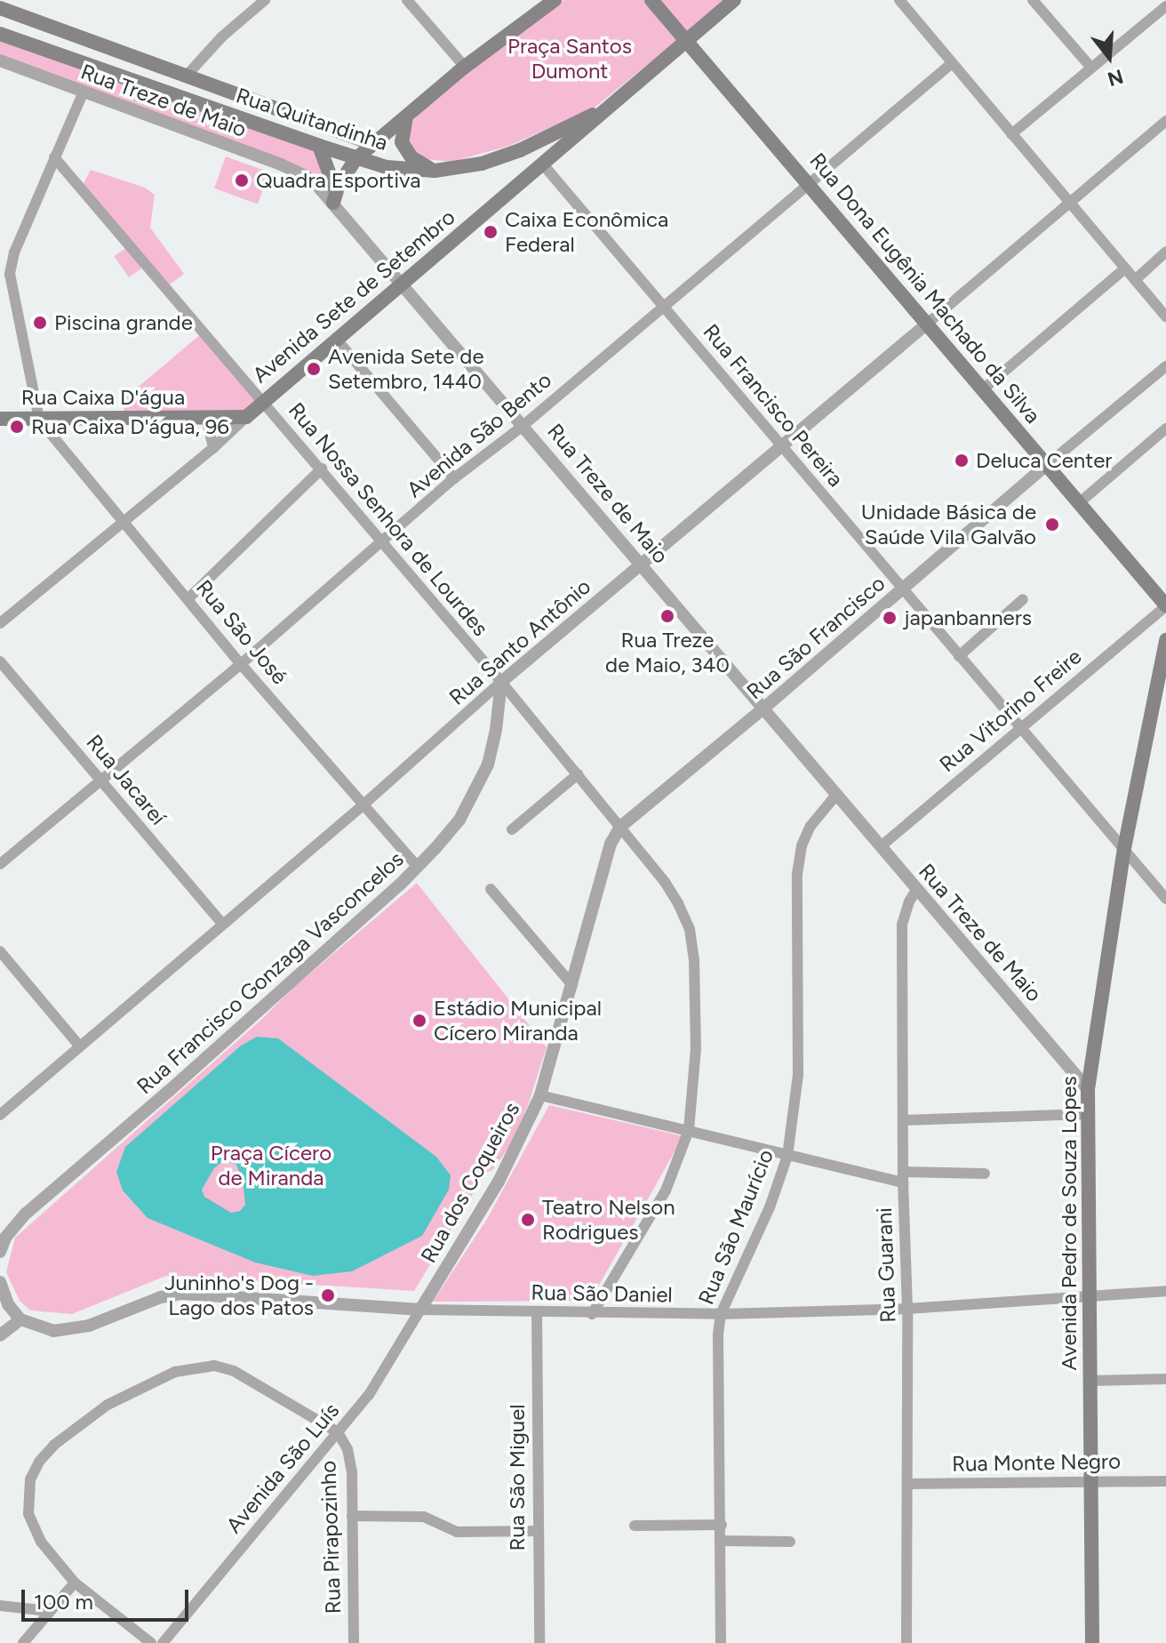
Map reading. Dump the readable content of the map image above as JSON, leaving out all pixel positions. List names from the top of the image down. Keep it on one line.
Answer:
{"streets":{"main road":["Rua Quitandinha","Rua Dona Eugênia Machado da Silva","Avenida Sete de Setembro","Rua Caixa D'água","Avenida Pedro de Souza Lopes"],"street":["Rua Treze de Maio","Rua Francisco Pereira","Avenida São Bento","Rua Nossa Senhora de Lourdes","Rua São José","Rua São Francisco","Rua Santo Antônio","Rua Vitorino Freire","Rua Jacareí","Rua Francisco Gonzaga Vasconcelos","Rua dos Coqueiros","Rua São Maurício","Rua Guarani","Rua São Daniel","Rua Monte Negro","Avenida São Luís","Rua São Miguel","Rua Pirapozinho"]},"crossings":[["Rua Treze de Maio","Avenida Sete de Setembro"],["Rua Treze de Maio","Avenida São Bento"],["Rua Treze de Maio","Rua São Francisco"],["Rua Treze de Maio","Rua Santo Antônio"],["Rua Treze de Maio","Rua Vitorino Freire"],["Rua Treze de Maio","Avenida Pedro de Souza Lopes"],["Rua Treze de Maio","Rua São Maurício"],["Rua Treze de Maio","Rua Guarani"],["Rua Quitandinha","Avenida Sete de Setembro"],["Rua Dona Eugênia Machado da Silva","Avenida Sete de Setembro"],["Rua Dona Eugênia Machado da Silva","Avenida São Bento"],["Rua Dona Eugênia Machado da Silva","Rua São Francisco"],["Rua Dona Eugênia Machado da Silva","Rua Santo Antônio"],["Rua Dona Eugênia Machado da Silva","Rua Vitorino Freire"],["Avenida Sete de Setembro","Rua Caixa D'água"],["Avenida Sete de Setembro","Rua Francisco Pereira"],["Avenida Sete de Setembro","Rua Nossa Senhora de Lourdes"],["Avenida Sete de Setembro","Rua São José"],["Rua Caixa D'água","Rua São José"],["Rua Francisco Pereira","Avenida São Bento"],["Rua Francisco Pereira","Rua São Francisco"],["Rua Francisco Pereira","Rua Santo Antônio"],["Rua Francisco Pereira","Rua Vitorino Freire"],["Rua Francisco Pereira","Avenida Pedro de Souza Lopes"],["Avenida São Bento","Rua Nossa Senhora de Lourdes"],["Avenida São Bento","Rua São José"],["Avenida São Bento","Rua Jacareí"],["Rua Nossa Senhora de Lourdes","Rua São Francisco"],["Rua Nossa Senhora de Lourdes","Rua Santo Antônio"],["Rua Nossa Senhora de Lourdes","Rua Francisco Gonzaga Vasconcelos"],["Rua Nossa Senhora de Lourdes","Rua dos Coqueiros"],["Rua Nossa Senhora de Lourdes","Rua São Daniel"],["Rua São José","Rua Santo Antônio"],["Rua São José","Rua Francisco Gonzaga Vasconcelos"],["Rua São Francisco","Rua dos Coqueiros"],["Rua Santo Antônio","Rua Jacareí"],["Rua Santo Antônio","Rua Francisco Gonzaga Vasconcelos"],["Rua dos Coqueiros","Rua São Daniel"],["Rua dos Coqueiros","Avenida São Luís"],["Avenida Pedro de Souza Lopes","Rua São Daniel"],["Avenida Pedro de Souza Lopes","Rua Monte Negro"],["Rua São Maurício","Rua São Daniel"],["Rua Guarani","Rua São Daniel"],["Rua Guarani","Rua Monte Negro"],["Rua São Daniel","Avenida São Luís"],["Rua São Daniel","Rua São Miguel"],["Avenida São Luís","Rua Pirapozinho"]],"parks":["Praça Santos Dumont","Praça Cícero de Miranda"],"places":["Quadra Esportiva","Caixa Econômica Federal","Piscina grande","Avenida Sete de Setembro, 1440","Rua Caixa D'água, 96","Deluca Center","Unidade Básica de Saúde Vila Galvão","Rua Treze de Maio, 340","japanbanners","Estádio Municipal Cícero Miranda","Teatro Nelson Rodrigues","Juninho's Dog - Lago dos Patos"],"scale_bar":"100 m","north":"bottom"}
